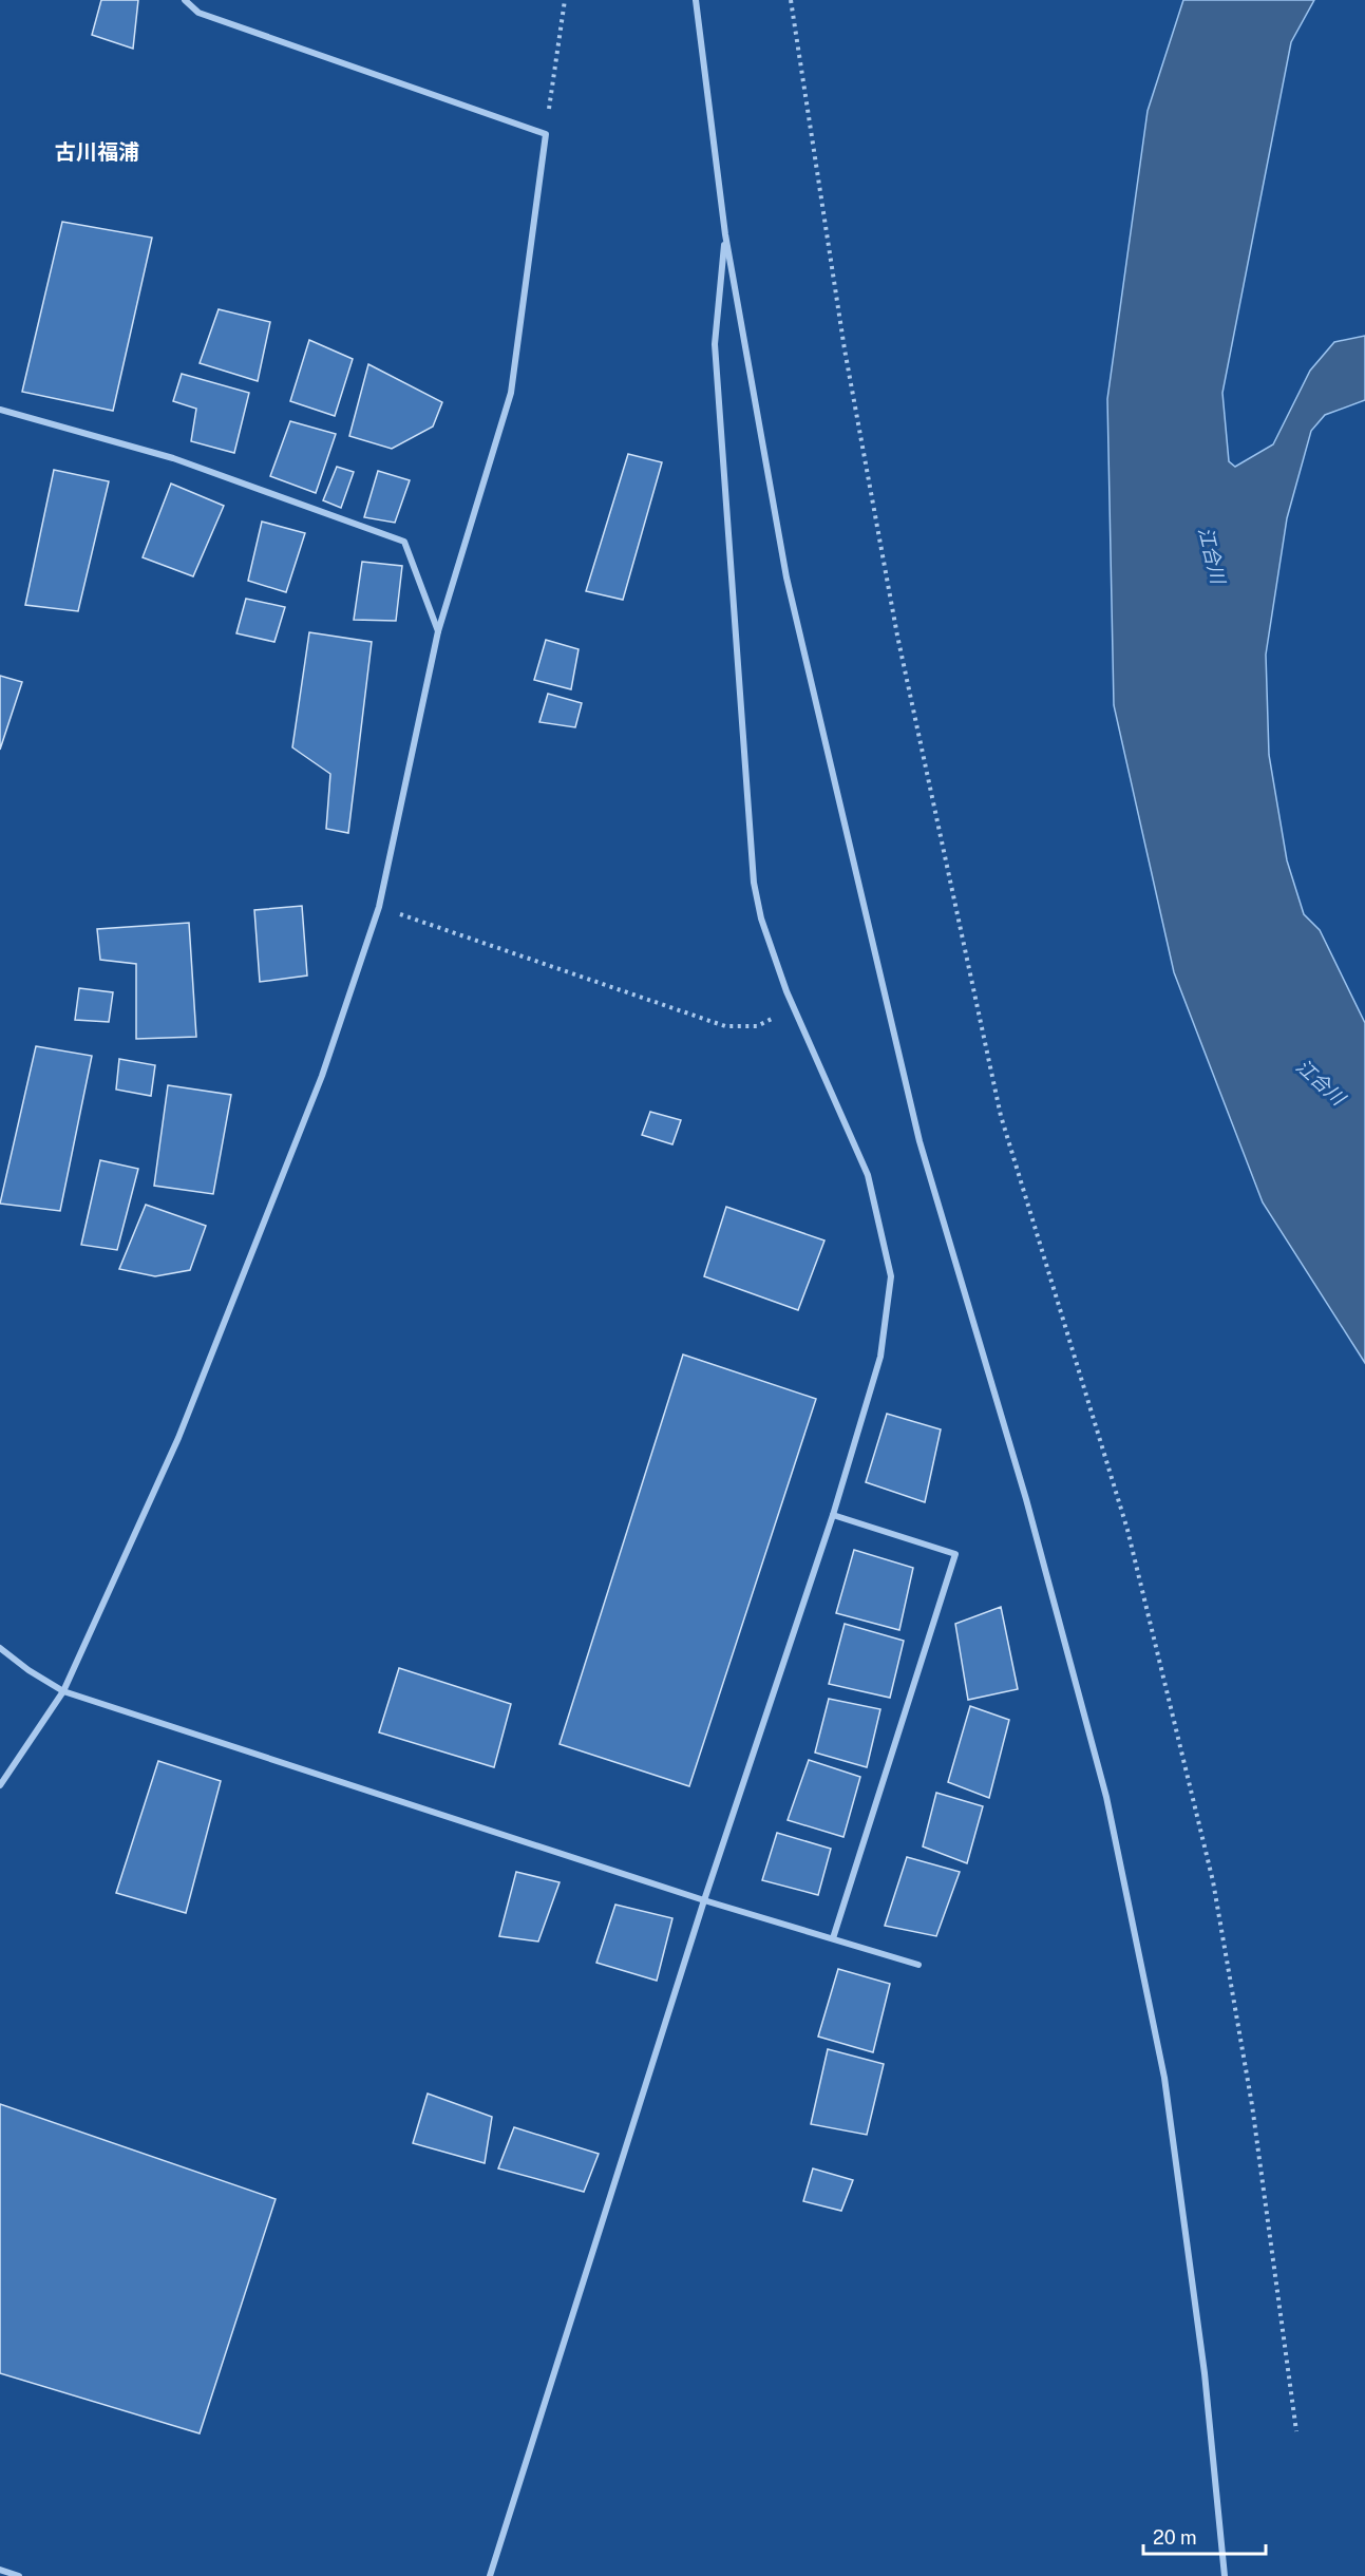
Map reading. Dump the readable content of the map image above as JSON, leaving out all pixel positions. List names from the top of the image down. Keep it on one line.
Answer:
{"districts":["古川福浦"],"water":["江合川"],"scale_bar":"20 m"}
